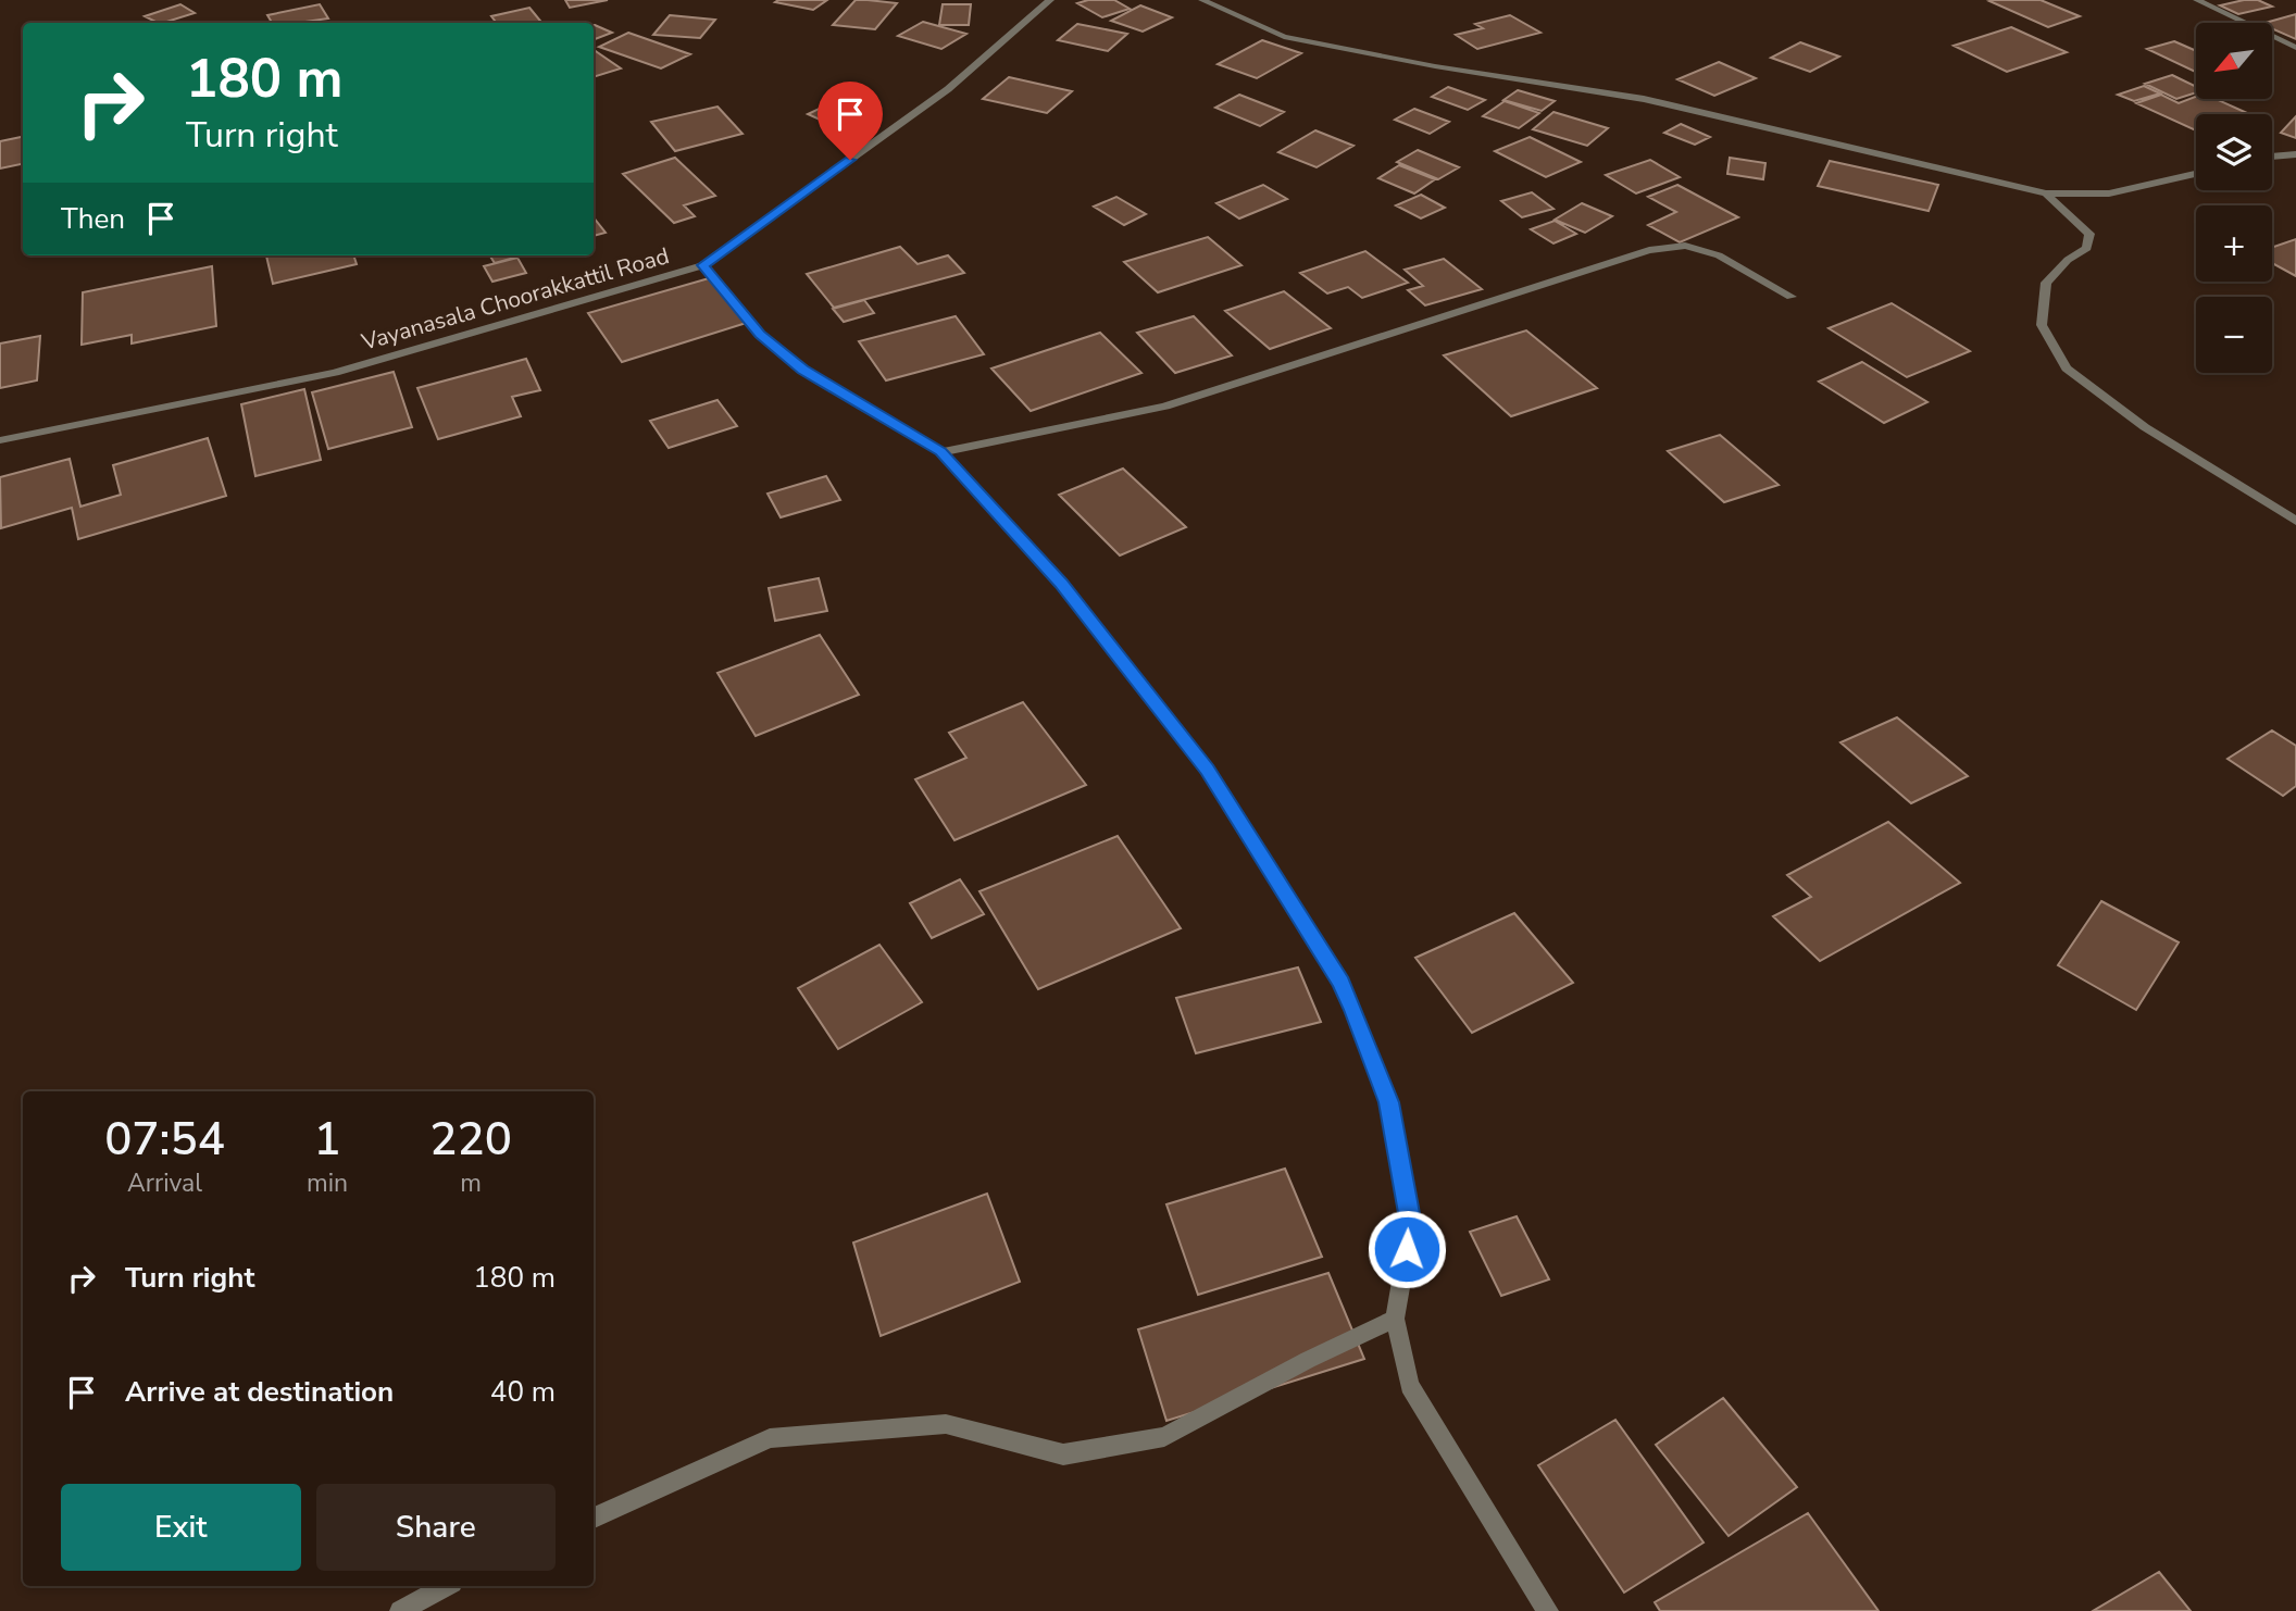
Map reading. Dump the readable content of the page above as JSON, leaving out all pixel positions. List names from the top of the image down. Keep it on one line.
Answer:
{"streets":{"street":["Vayanasala Choorakkattil Road"]},"north":"bottom left","page":{"map_buttons":["+","−"],"turn":["180 m","Turn right"],"then":"Then","eta":["07:54","Arrival","1","min","220","m"],"list":[{"name":"Turn right","value":"180 m"},{"name":"Arrive at destination","value":"40 m"}],"buttons":["Exit","Share"]}}
